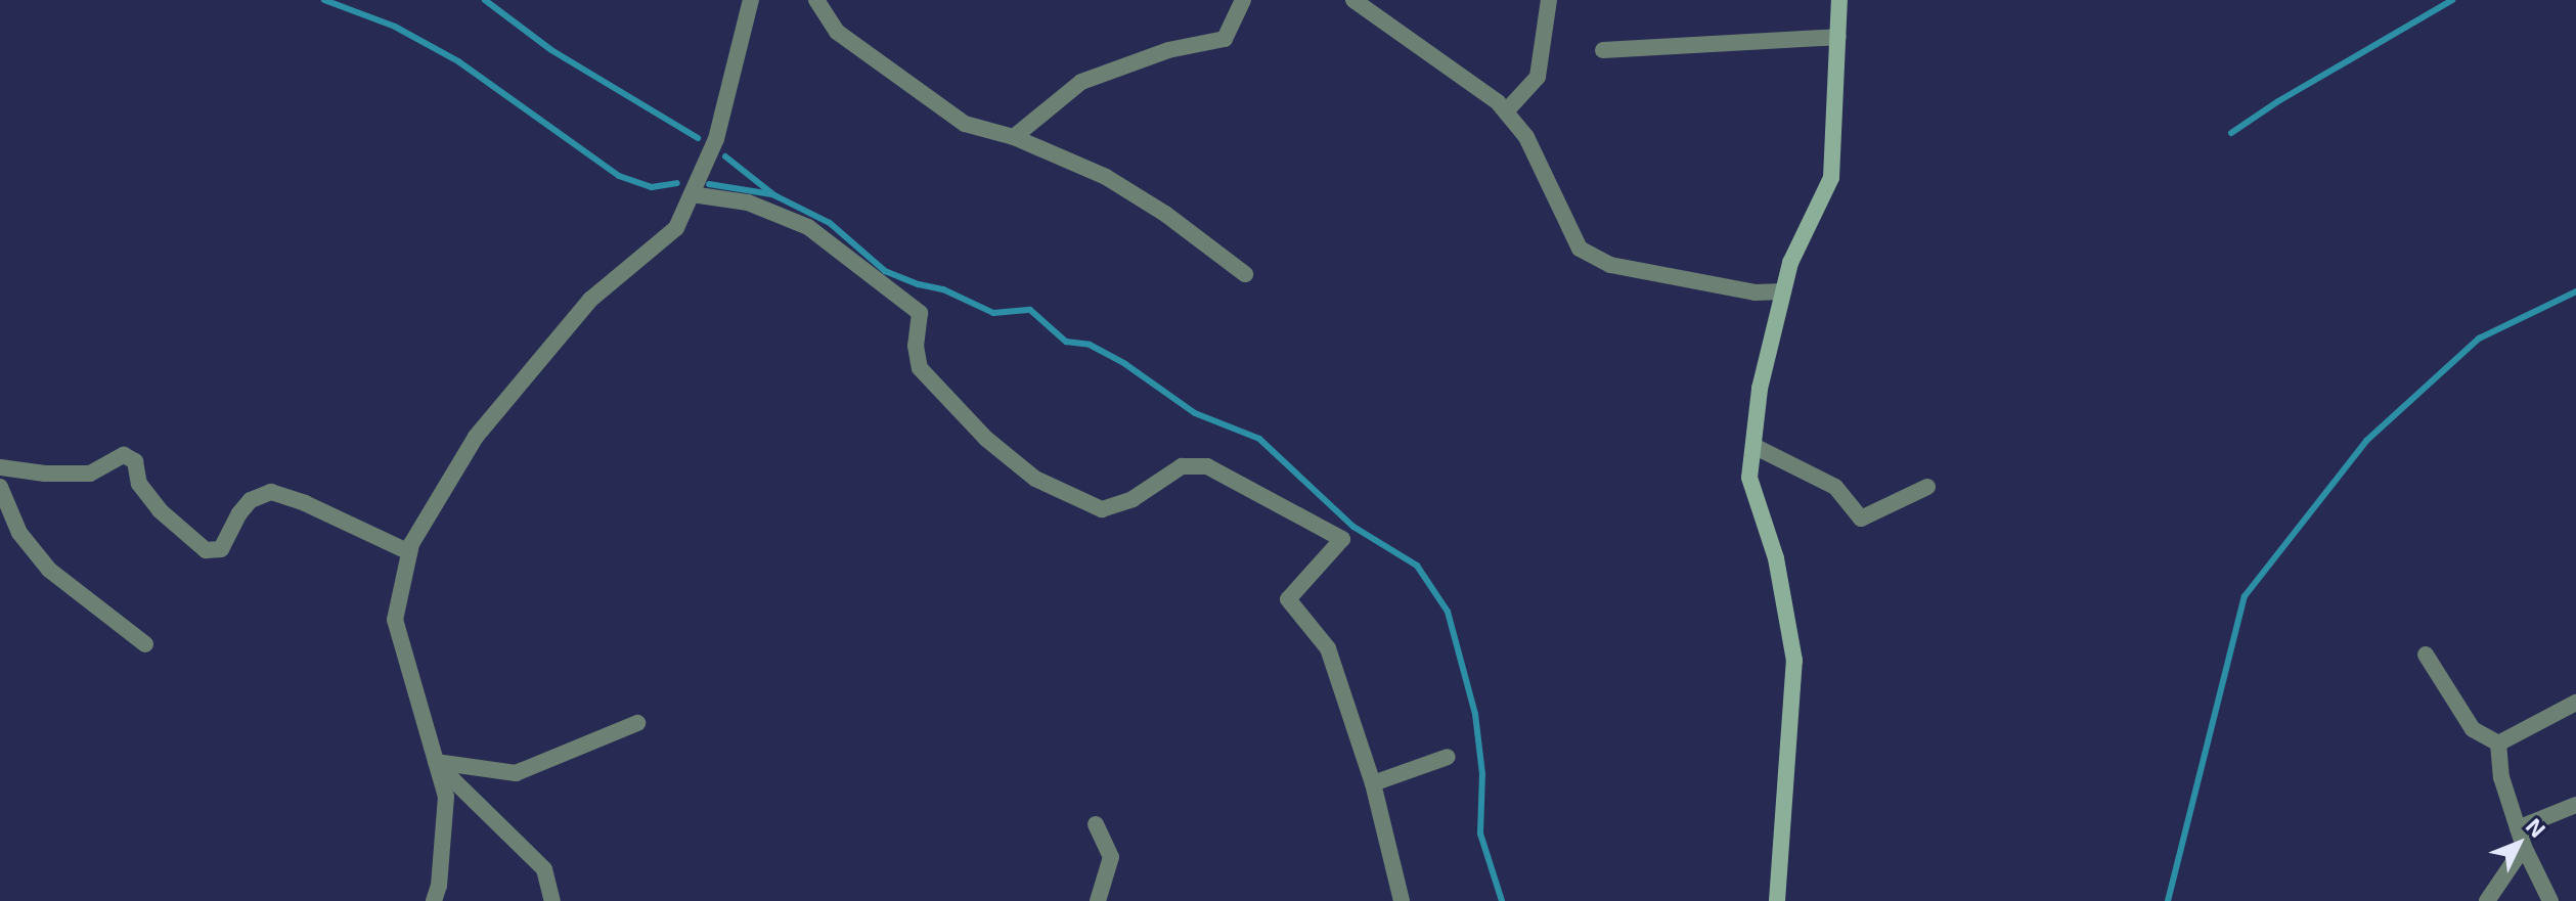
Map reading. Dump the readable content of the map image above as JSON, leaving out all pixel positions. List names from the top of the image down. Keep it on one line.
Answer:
{"north":"top right"}
